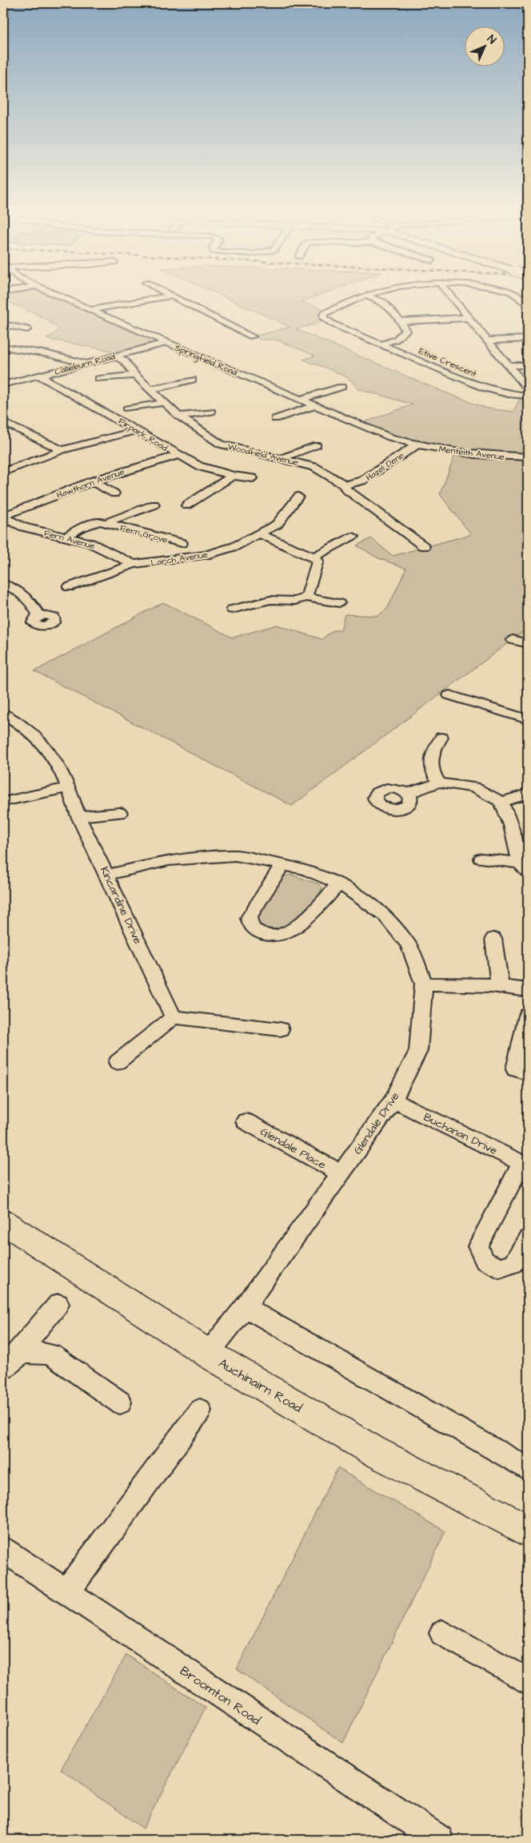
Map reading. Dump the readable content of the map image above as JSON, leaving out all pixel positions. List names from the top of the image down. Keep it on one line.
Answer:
{"streets":{"street":["Springfield Road","Etive Crescent","Callieburn Road","Firpark Road","Menteith Avenue","Woodfield Avenue","Hazel Dene","Hawthorn Avenue","Fern Grove","Fern Avenue","Larch Avenue","Kincardine Drive","Glendale Drive","Buchanan Drive","Glendale Place","Auchinairn Road","Broomton Road"]},"crossings":[["Springfield Road","Callieburn Road"],["Springfield Road","Menteith Avenue"],["Springfield Road","Hazel Dene"],["Callieburn Road","Firpark Road"],["Callieburn Road","Woodfield Avenue"],["Firpark Road","Hawthorn Avenue"],["Menteith Avenue","Hazel Dene"],["Woodfield Avenue","Hazel Dene"],["Hawthorn Avenue","Fern Avenue"],["Fern Grove","Fern Avenue"],["Fern Avenue","Larch Avenue"],["Kincardine Drive","Glendale Drive"],["Glendale Drive","Buchanan Drive"],["Glendale Drive","Glendale Place"],["Glendale Drive","Auchinairn Road"]],"north":"top right"}
